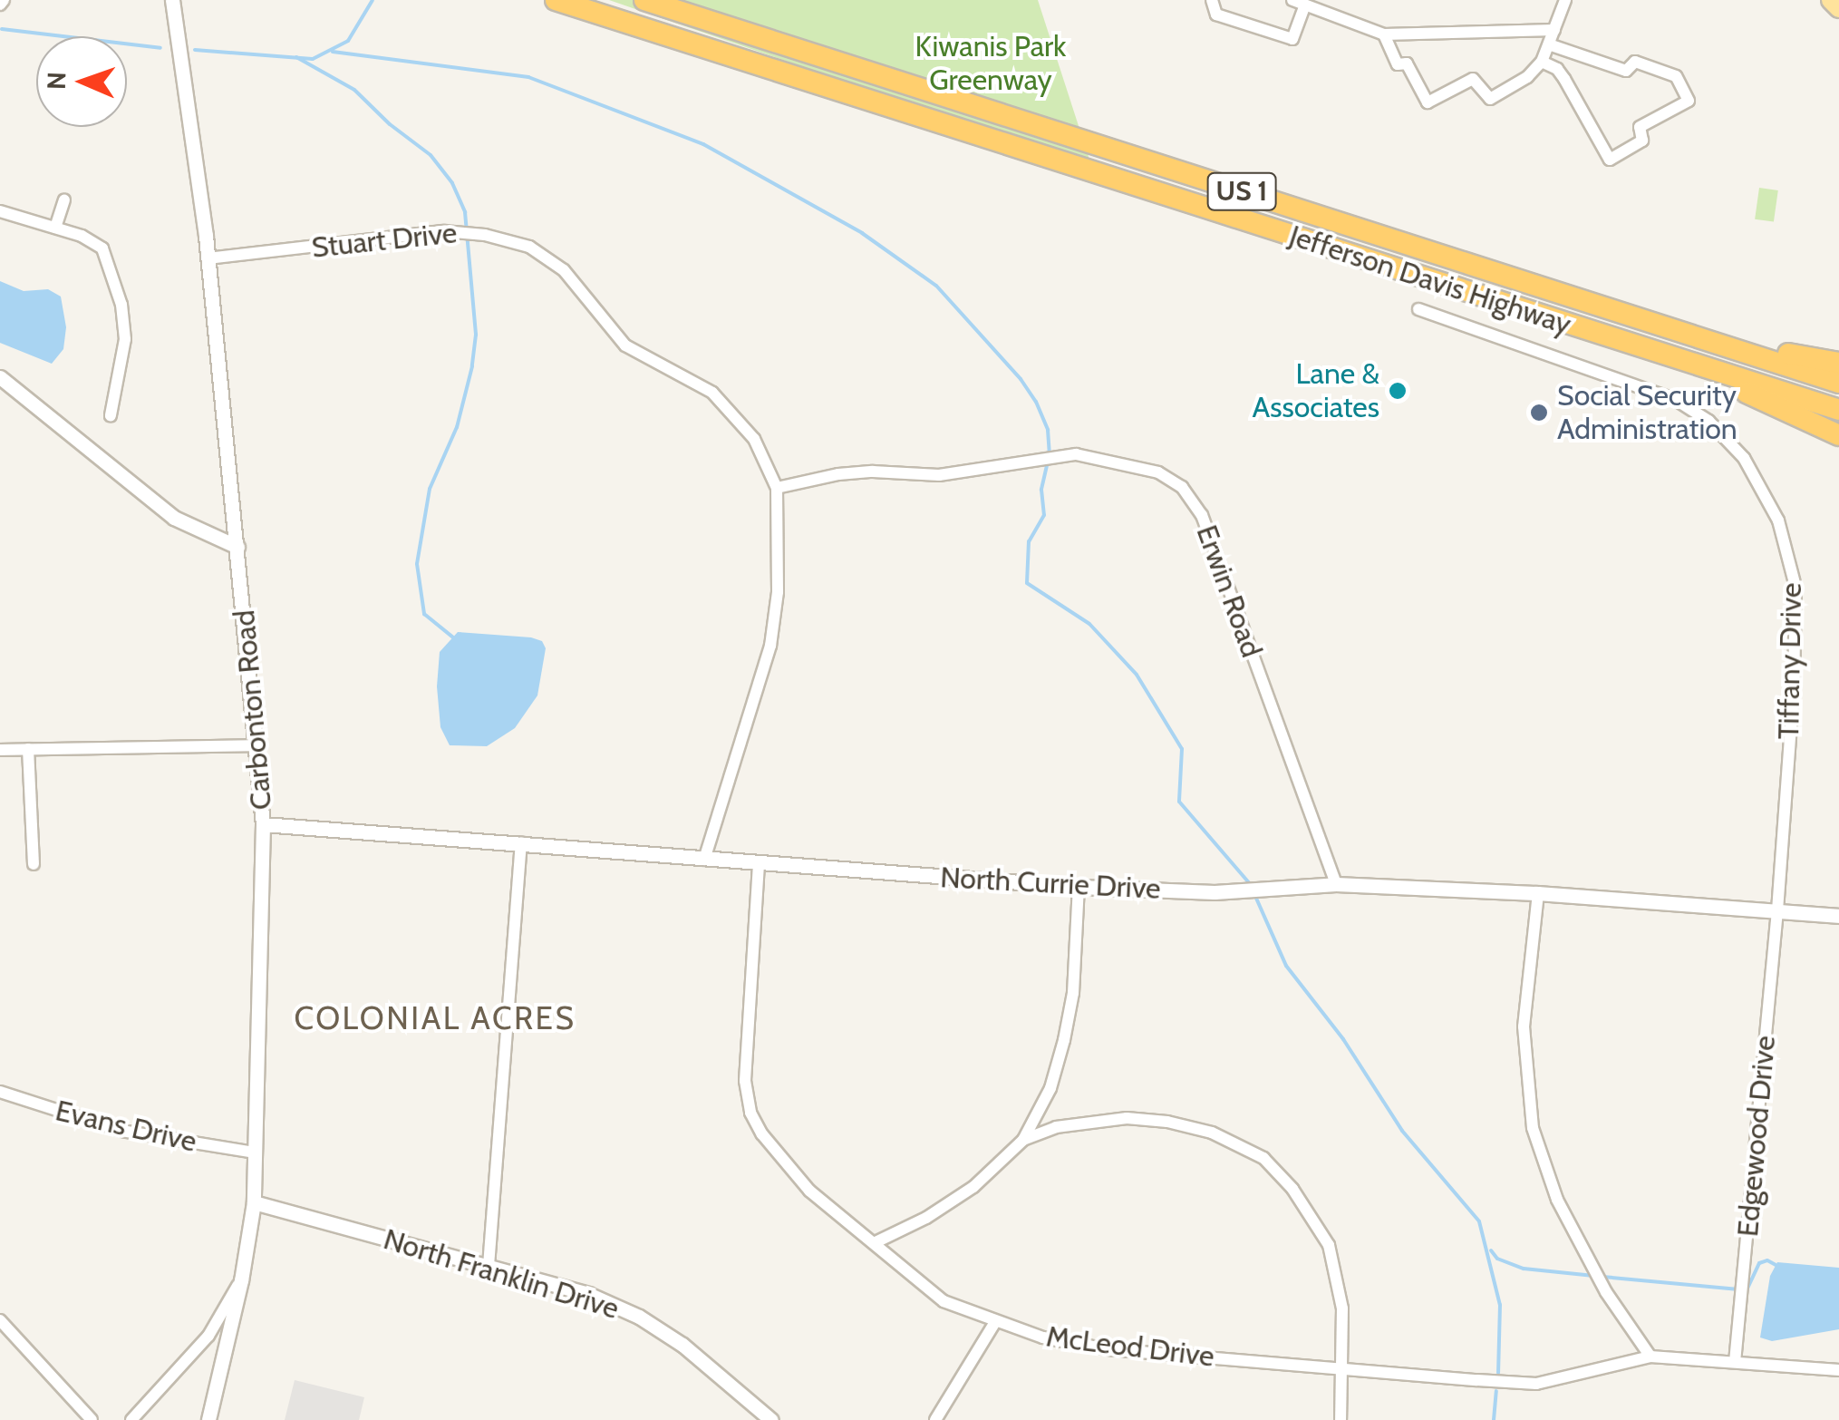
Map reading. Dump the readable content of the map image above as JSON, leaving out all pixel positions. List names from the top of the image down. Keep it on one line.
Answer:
{"streets":{"highway":["US 1","Jefferson Davis Highway"],"street":["Stuart Drive","Erwin Road","Tiffany Drive","Carbonton Road","North Currie Drive","Evans Drive","Edgewood Drive","North Franklin Drive","McLeod Drive"]},"crossings":[["Stuart Drive","Erwin Road"],["Stuart Drive","Carbonton Road"],["Stuart Drive","North Currie Drive"],["Erwin Road","North Currie Drive"],["Tiffany Drive","North Currie Drive"],["Tiffany Drive","Edgewood Drive"],["Carbonton Road","North Currie Drive"],["Carbonton Road","Evans Drive"],["Carbonton Road","North Franklin Drive"],["North Currie Drive","Edgewood Drive"],["North Currie Drive","McLeod Drive"],["Edgewood Drive","McLeod Drive"]],"districts":["COLONIAL ACRES"],"parks":["Kiwanis Park Greenway"],"places":["Lane & Associates","Social Security Administration"],"north":"left"}
